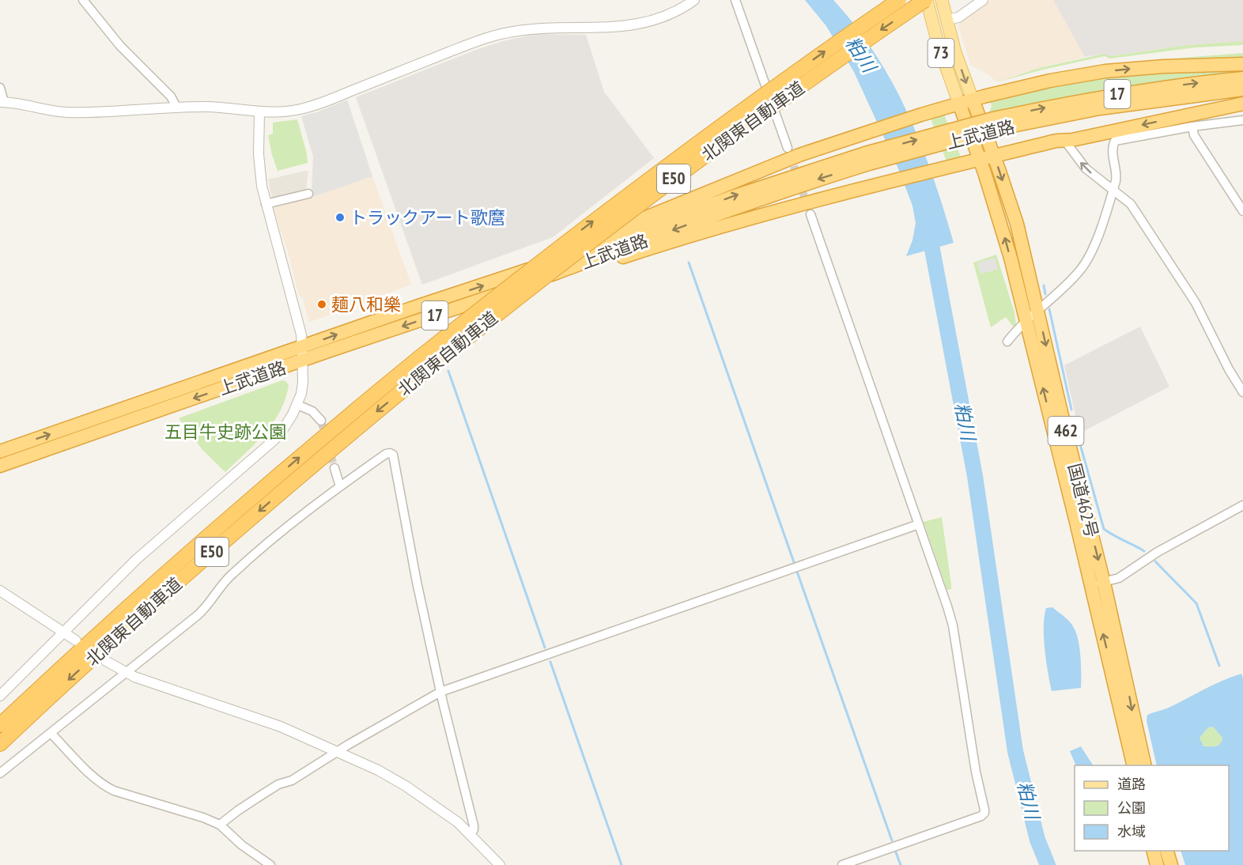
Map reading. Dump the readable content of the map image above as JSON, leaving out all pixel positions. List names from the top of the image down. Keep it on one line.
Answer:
{"streets":{"highway":["17","北関東自動車道","上武道路","E50","462","国道462号"],"main road":["73"]},"crossings":[["73","北関東自動車道"],["73","国道462号"]],"water":["粕川"],"parks":["五目牛史跡公園"],"places":["トラックアート歌麿","麺八和樂"],"legend":["道路","公園","水域"]}
